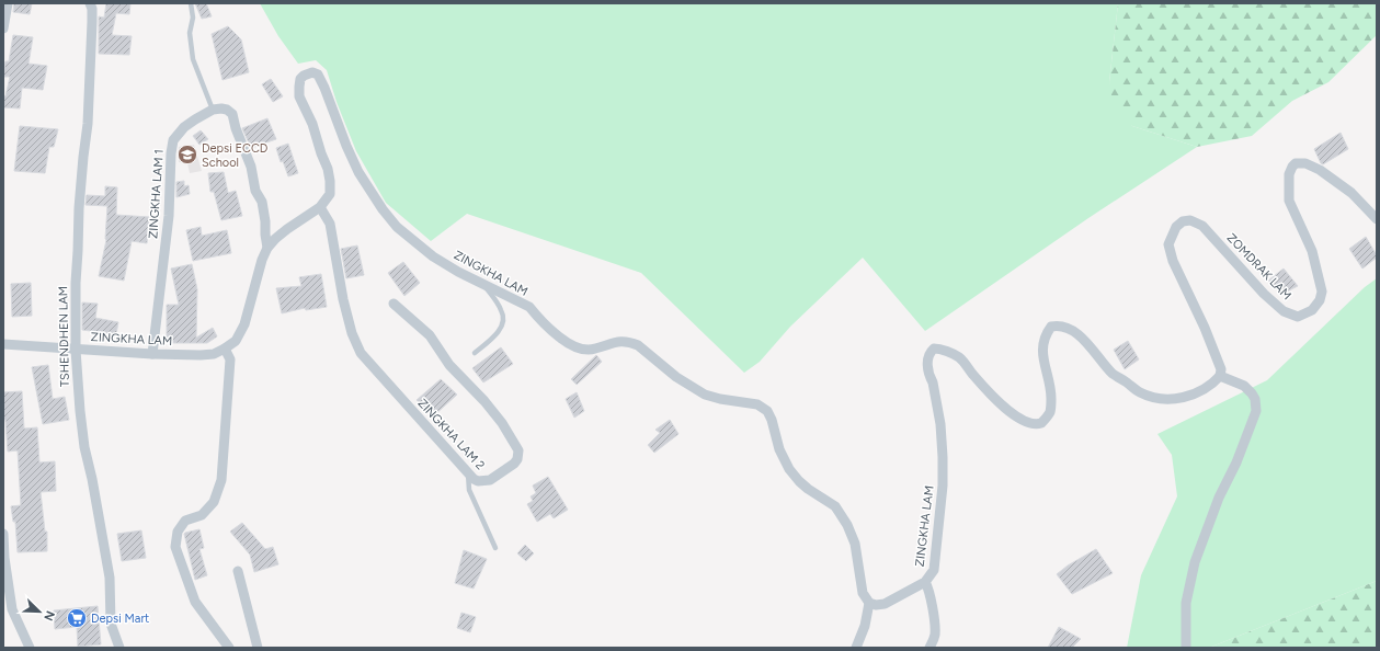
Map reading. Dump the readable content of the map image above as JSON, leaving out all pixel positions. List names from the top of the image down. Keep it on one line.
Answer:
{"streets":{"street":["ZINGKHA LAM 1","ZOMDRAK LAM","ZINGKHA LAM","TSHENDHEN LAM","ZINGKHA LAM 2"]},"crossings":[["ZINGKHA LAM 1","ZINGKHA LAM"],["ZOMDRAK LAM","ZINGKHA LAM"],["ZINGKHA LAM","TSHENDHEN LAM"],["ZINGKHA LAM","ZINGKHA LAM 2"]],"places":{"school or university":["Depsi ECCD School"],"supermarket":["Depsi Mart"]},"north":"bottom right"}
